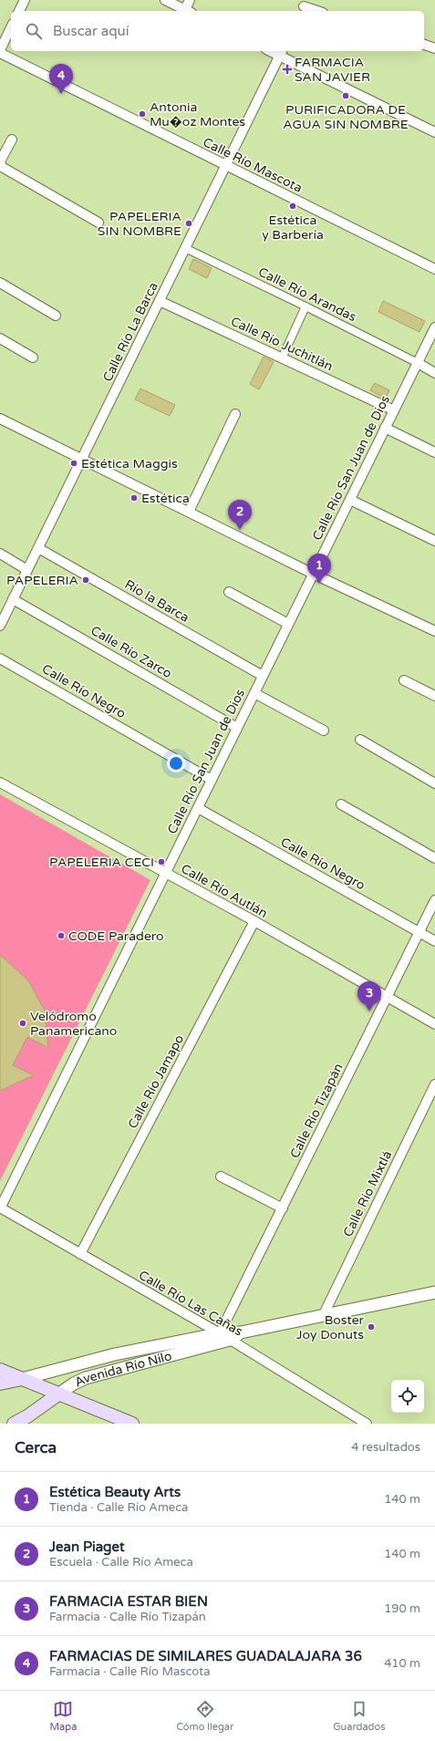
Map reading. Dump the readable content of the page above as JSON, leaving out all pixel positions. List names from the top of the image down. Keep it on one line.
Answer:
{"streets":{"main road":["Avenida Río Nilo"],"street":["Calle Río Mascota","Calle Río Arandas","Calle Río La Barca","Calle Río Juchitlán","Calle Río San Juan de Dios","Río la Barca","Calle Río Zarco","Calle Río Negro","Calle Río Autlán","Calle Río Jamapo","Calle Río Tizapán","Calle Río Mixtlá","Calle Río Las Cañas"]},"crossings":[["Calle Río Mascota","Calle Río La Barca"],["Calle Río Arandas","Calle Río La Barca"],["Calle Río Arandas","Calle Río San Juan de Dios"],["Calle Río La Barca","Calle Río Juchitlán"],["Calle Río La Barca","Río la Barca"],["Calle Río La Barca","Calle Río Zarco"],["Calle Río Juchitlán","Calle Río San Juan de Dios"],["Calle Río San Juan de Dios","Río la Barca"],["Calle Río San Juan de Dios","Calle Río Zarco"],["Calle Río San Juan de Dios","Calle Río Negro"],["Calle Río San Juan de Dios","Calle Río Autlán"],["Calle Río San Juan de Dios","Calle Río Las Cañas"],["Calle Río Negro","Calle Río Tizapán"],["Calle Río Autlán","Calle Río Jamapo"],["Calle Río Autlán","Calle Río Tizapán"],["Calle Río Jamapo","Calle Río Las Cañas"],["Calle Río Tizapán","Calle Río Las Cañas"],["Calle Río Tizapán","Avenida Río Nilo"],["Calle Río Mixtlá","Avenida Río Nilo"],["Calle Río Las Cañas","Avenida Río Nilo"]],"places":{"health":["FARMACIA SAN JAVIER"],"other":["PURIFICADORA DE AGUA SIN NOMBRE","Antonia Mu�oz Montes","Estética y Barbería","PAPELERIA SIN NOMBRE","Estética Maggis","Estética","PAPELERIA","PAPELERIA CECI","CODE Paradero","Velódromo Panamericano","Boster Joy Donuts"]},"page":{"search":"Buscar aquí","pins":["4","2","1","3"],"heading":["Cerca","4 resultados"],"list":[{"mark":"1","name":"Estética Beauty Arts","note":"Tienda · Calle Río Ameca","value":"140 m"},{"mark":"2","name":"Jean Piaget","note":"Escuela · Calle Río Ameca","value":"140 m"},{"mark":"3","name":"FARMACIA ESTAR BIEN","note":"Farmacia · Calle Río Tizapán","value":"190 m"},{"mark":"4","name":"FARMACIAS DE SIMILARES GUADALAJARA 36","note":"Farmacia · Calle Río Mascota","value":"410 m"}],"nav":["Mapa","Cómo llegar","Guardados"]}}
